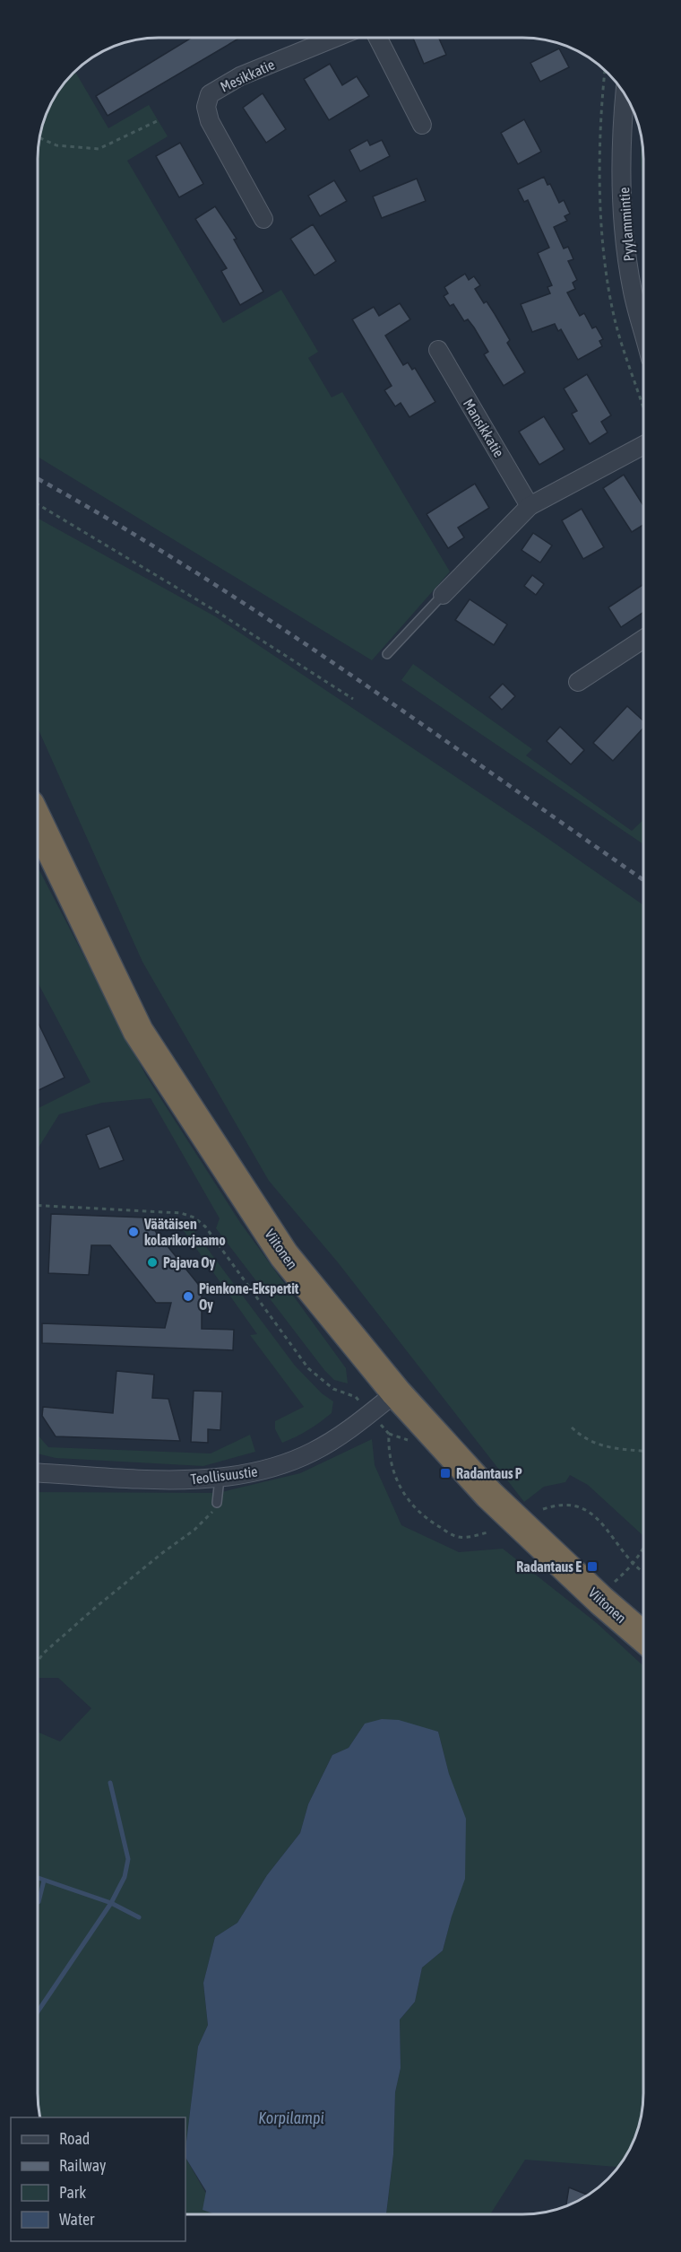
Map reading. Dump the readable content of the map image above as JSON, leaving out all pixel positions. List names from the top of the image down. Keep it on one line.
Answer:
{"streets":{"highway":["Viitonen"],"street":["Mesikkatie","Pyylammintie","Mansikkatie","Teollisuustie"]},"crossings":[["Viitonen","Teollisuustie"]],"water":["Korpilampi"],"places":{"other":["Väätäisen kolarikorjaamo","Pajava Oy","Pienkone-Ekspertit Oy"],"transit":["Radantaus P","Radantaus E"]},"legend":["Road","Railway","Park","Water"]}
